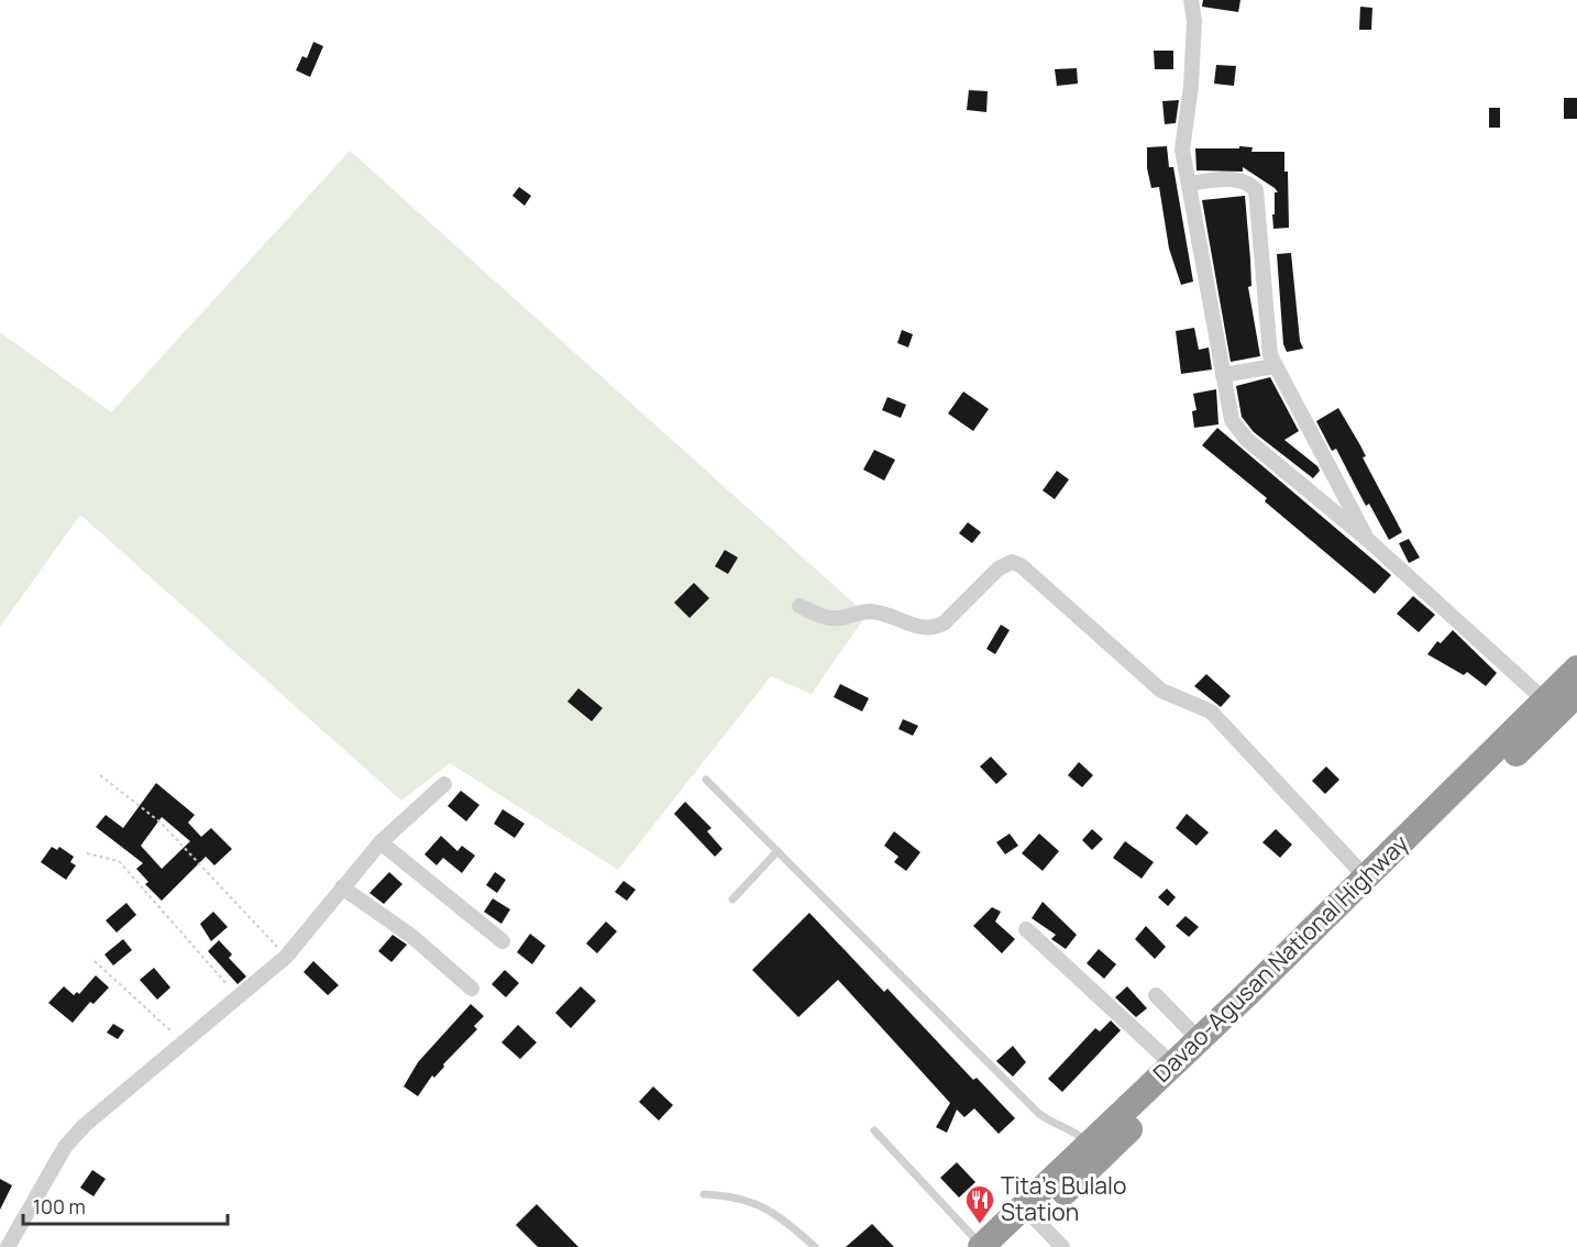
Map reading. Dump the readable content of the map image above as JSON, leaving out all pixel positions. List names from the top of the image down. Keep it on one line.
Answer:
{"streets":{"highway":["Davao-Agusan National Highway"]},"places":{"restaurant":["Tita's Bulalo Station"]},"scale_bar":"100 m"}
